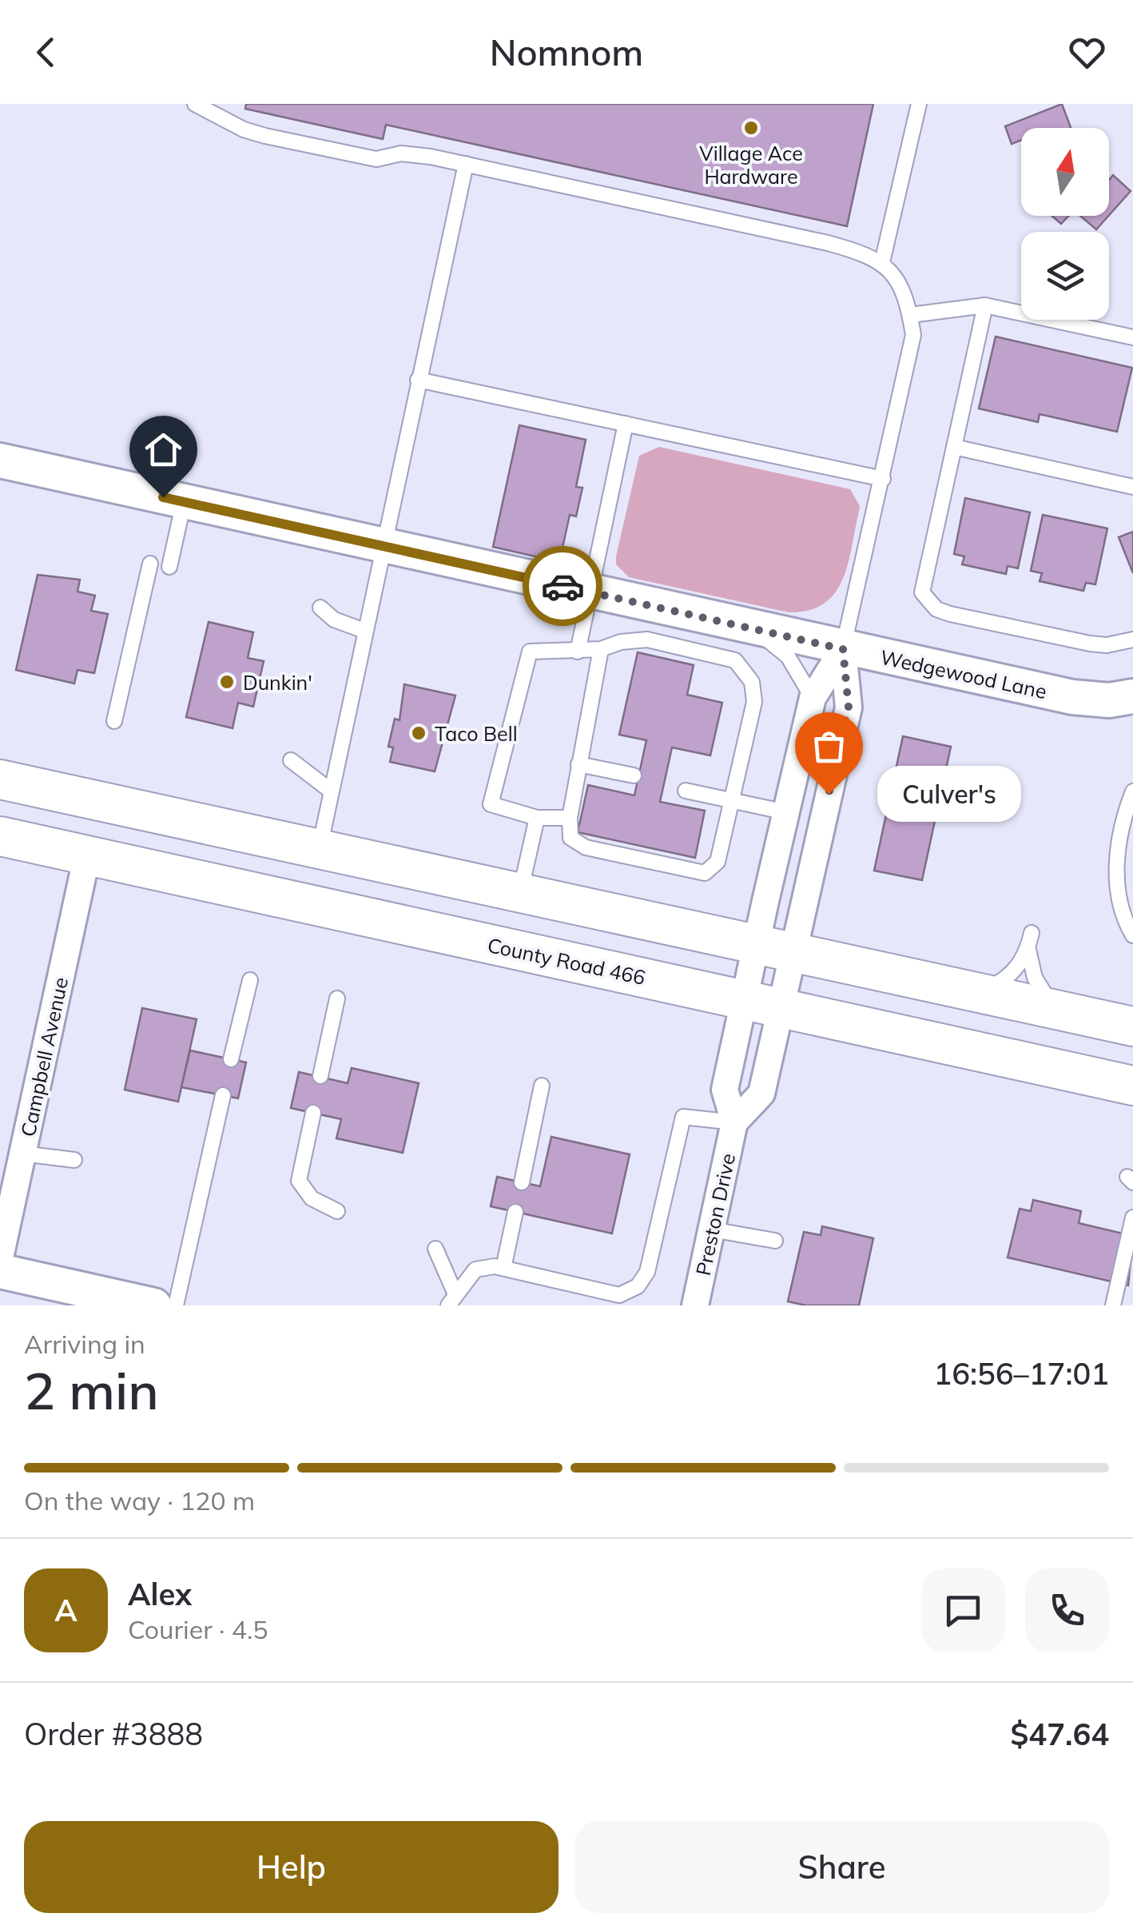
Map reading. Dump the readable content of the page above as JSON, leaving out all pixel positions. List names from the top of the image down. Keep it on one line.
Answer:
{"streets":{"main road":["County Road 466"],"street":["Wedgewood Lane","Campbell Avenue","Preston Drive"]},"crossings":[["County Road 466","Campbell Avenue"],["County Road 466","Preston Drive"]],"places":["Village Ace Hardware","Dunkin'","Taco Bell","Culver's"],"north":"top","page":{"header":"Nomnom","bubble":"Culver's","heading":["2 min","Arriving in","16:56–17:01"],"panel":["Alex","Courier · 4.5","Order #3888","$47.64"],"bar":"On the way · 120 m","round":"A","buttons":["Help","Share"]}}
